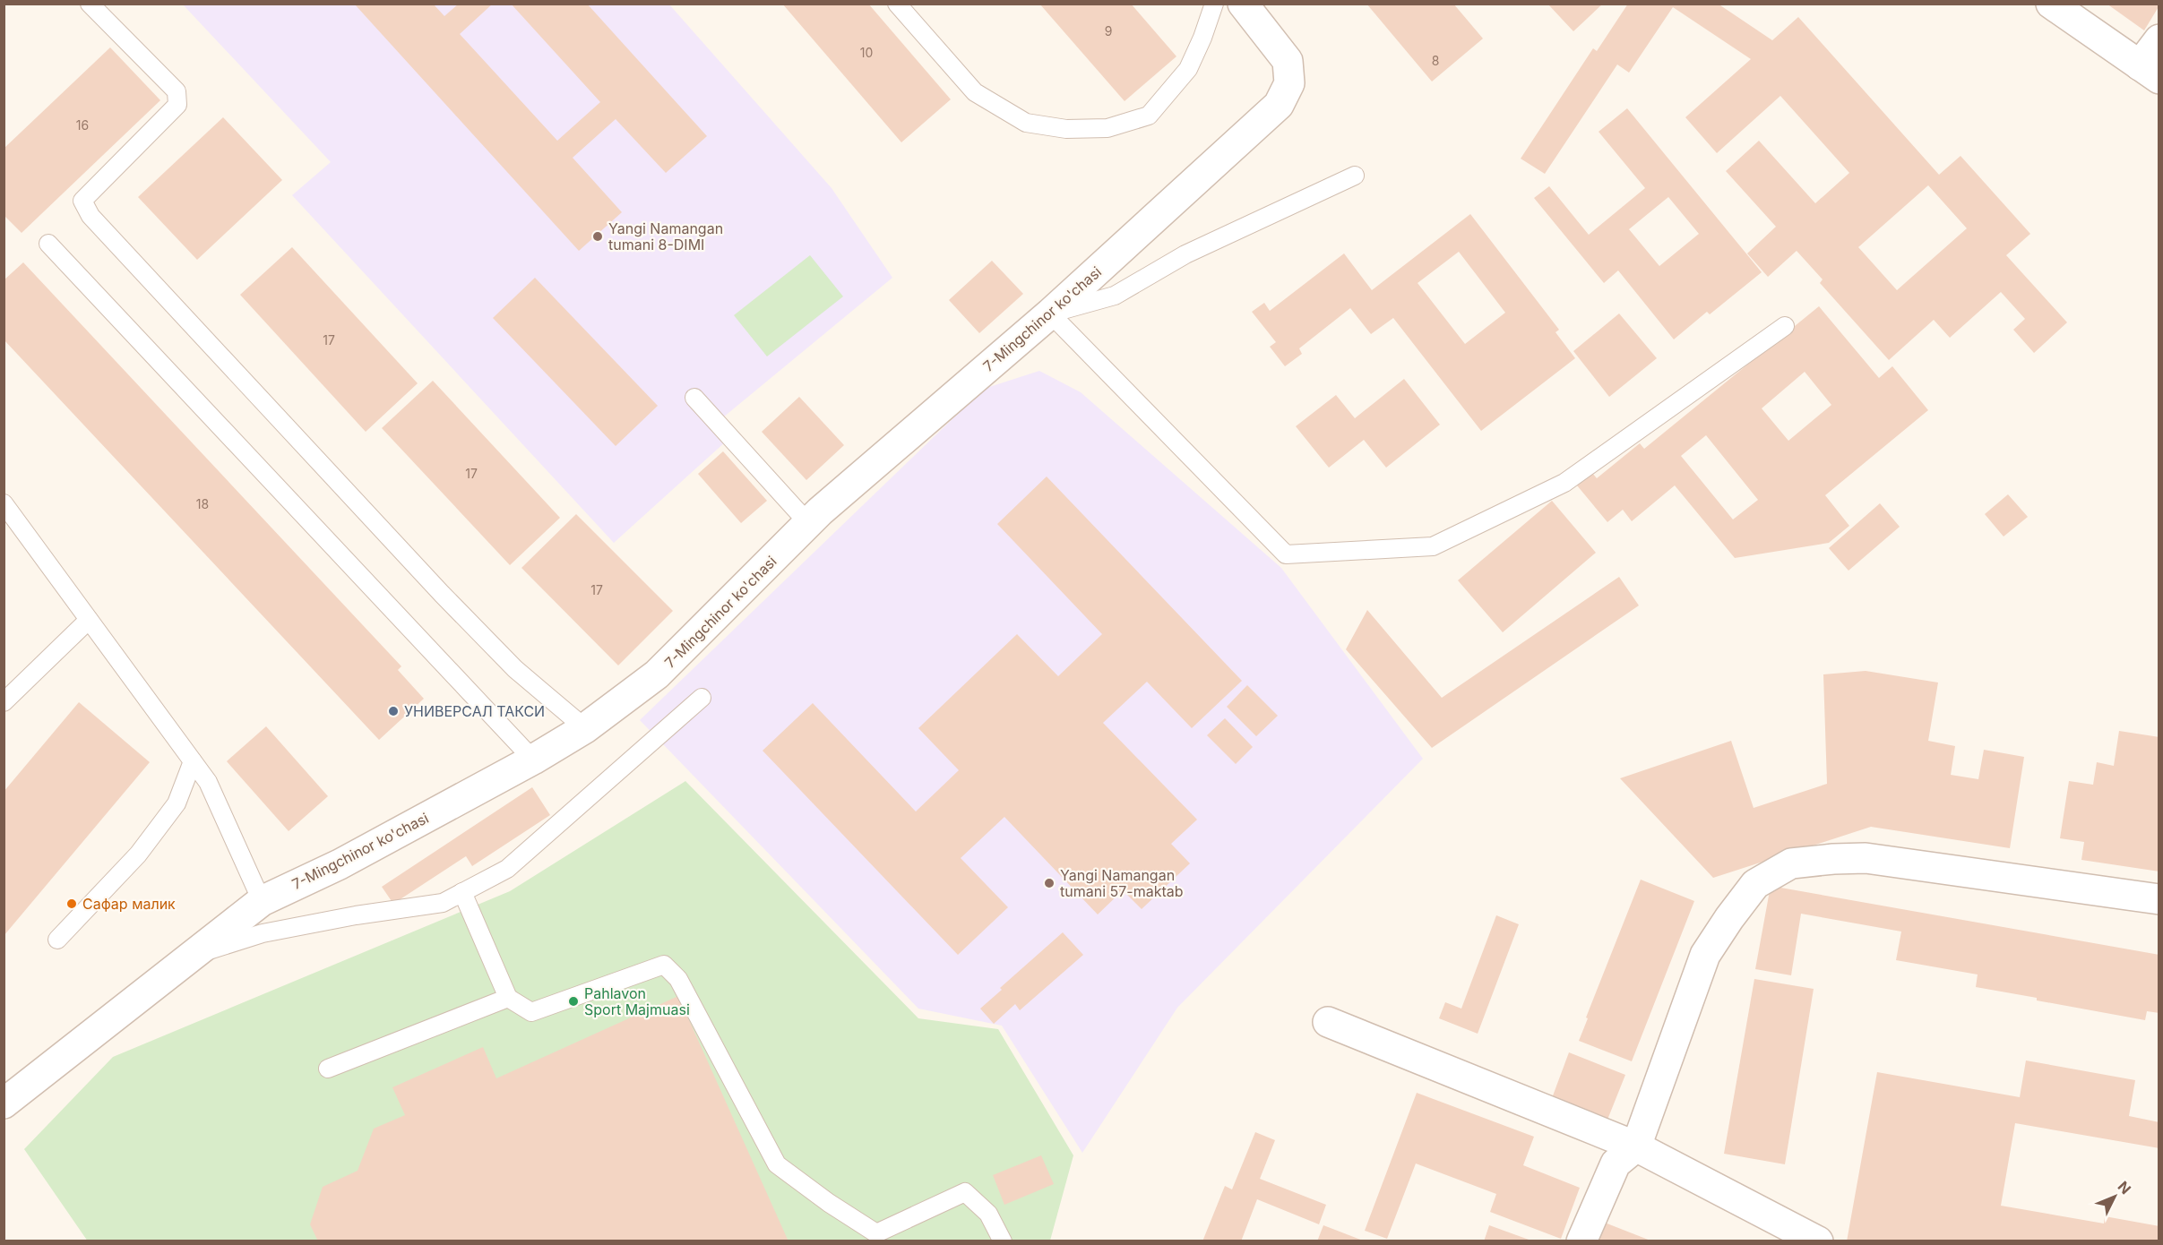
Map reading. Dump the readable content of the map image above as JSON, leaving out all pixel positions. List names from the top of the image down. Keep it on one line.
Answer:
{"streets":{"street":["7-Mingchinor ko'chasi"]},"places":["Yangi Namangan tumani 8-DIMI","УНИВЕРСАЛ ТАКСИ","Yangi Namangan tumani 57-maktab","Сафар малик","Pahlavon Sport Majmuasi"],"house_numbers":["9","10","8","16","17","17","18","17"],"north":"top right"}
